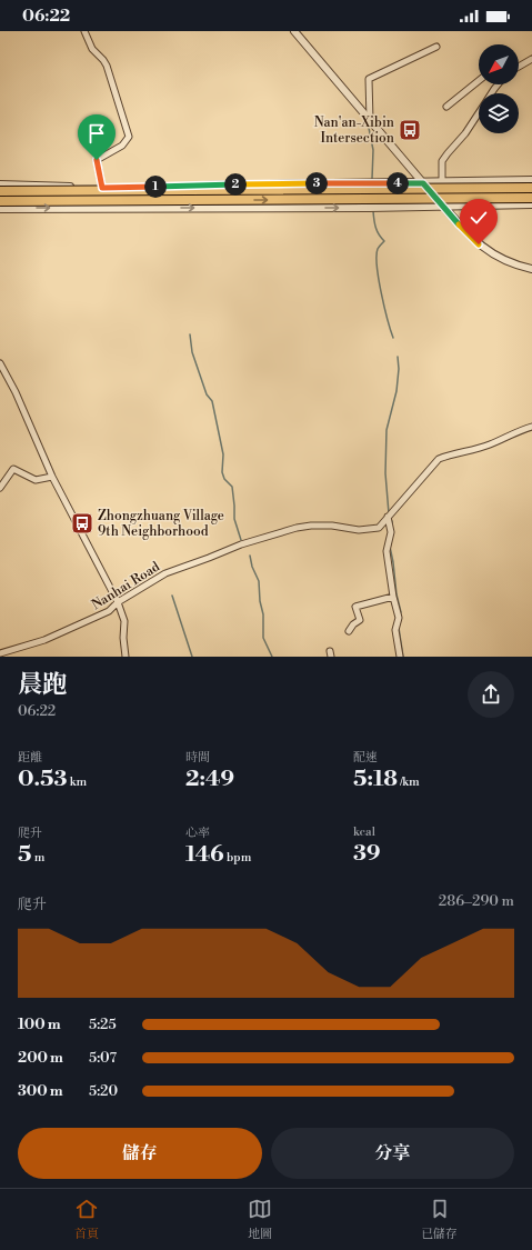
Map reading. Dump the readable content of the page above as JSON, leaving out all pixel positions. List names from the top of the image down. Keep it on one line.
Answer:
{"streets":{"street":["Nanhai Road"]},"places":{"bus stop":["Nan'an-Xibin Intersection","Zhongzhuang Village 9th Neighborhood"]},"north":"bottom left","page":{"status":"06:22","pins":["3","4","2","1"],"heading":["晨跑","06:22"],"stats":[["距離","0.53 km"],["時間","2:49"],["配速","5:18 /km"],["爬升","5 m"],["心率","146 bpm"],["kcal","39"]],"chart":["爬升","286–290 m"],"list":[{"name":"100 m","note":"5:25"},{"name":"200 m","note":"5:07"},{"name":"300 m","note":"5:20"}],"buttons":["儲存","分享"],"tabs":["首頁","地圖","已儲存"]}}
